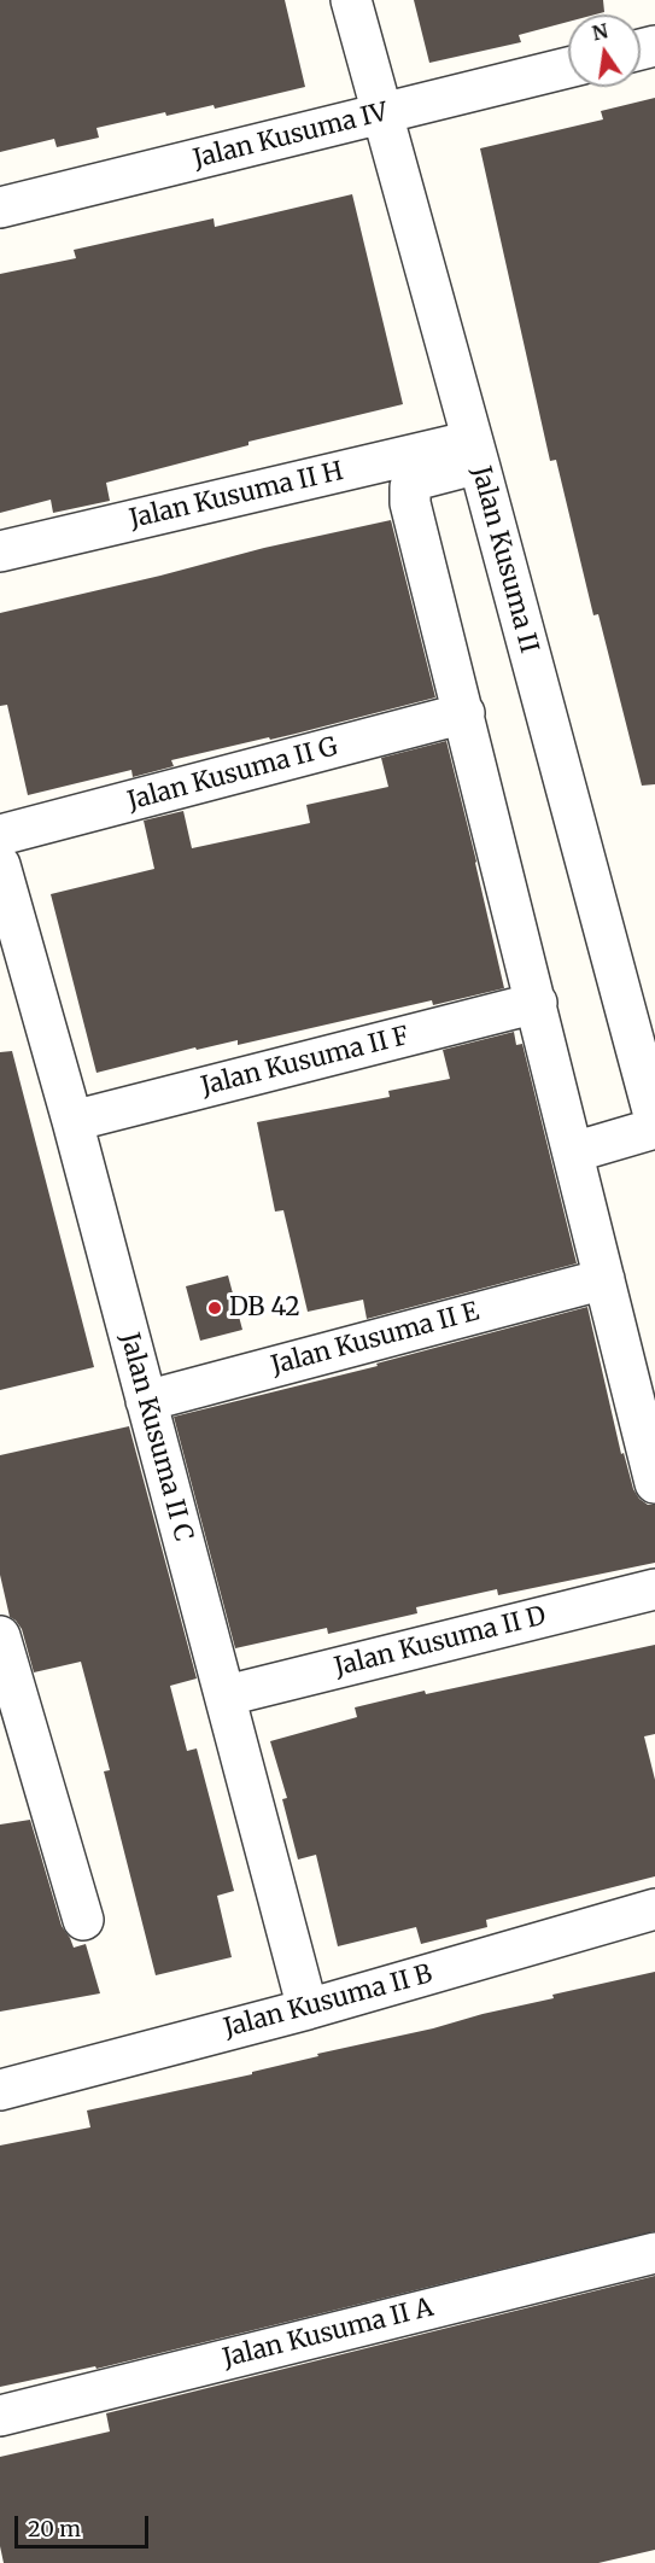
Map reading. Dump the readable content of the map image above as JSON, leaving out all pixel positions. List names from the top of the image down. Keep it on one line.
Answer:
{"streets":{"street":["Jalan Kusuma IV","Jalan Kusuma II H","Jalan Kusuma II","Jalan Kusuma II G","Jalan Kusuma II F","Jalan Kusuma II E","Jalan Kusuma II C","Jalan Kusuma II D","Jalan Kusuma II B","Jalan Kusuma II A"]},"crossings":[["Jalan Kusuma IV","Jalan Kusuma II"],["Jalan Kusuma II H","Jalan Kusuma II"],["Jalan Kusuma II F","Jalan Kusuma II C"],["Jalan Kusuma II E","Jalan Kusuma II C"],["Jalan Kusuma II C","Jalan Kusuma II D"],["Jalan Kusuma II C","Jalan Kusuma II B"]],"places":["DB 42"],"scale_bar":"20 m","north":"top"}
